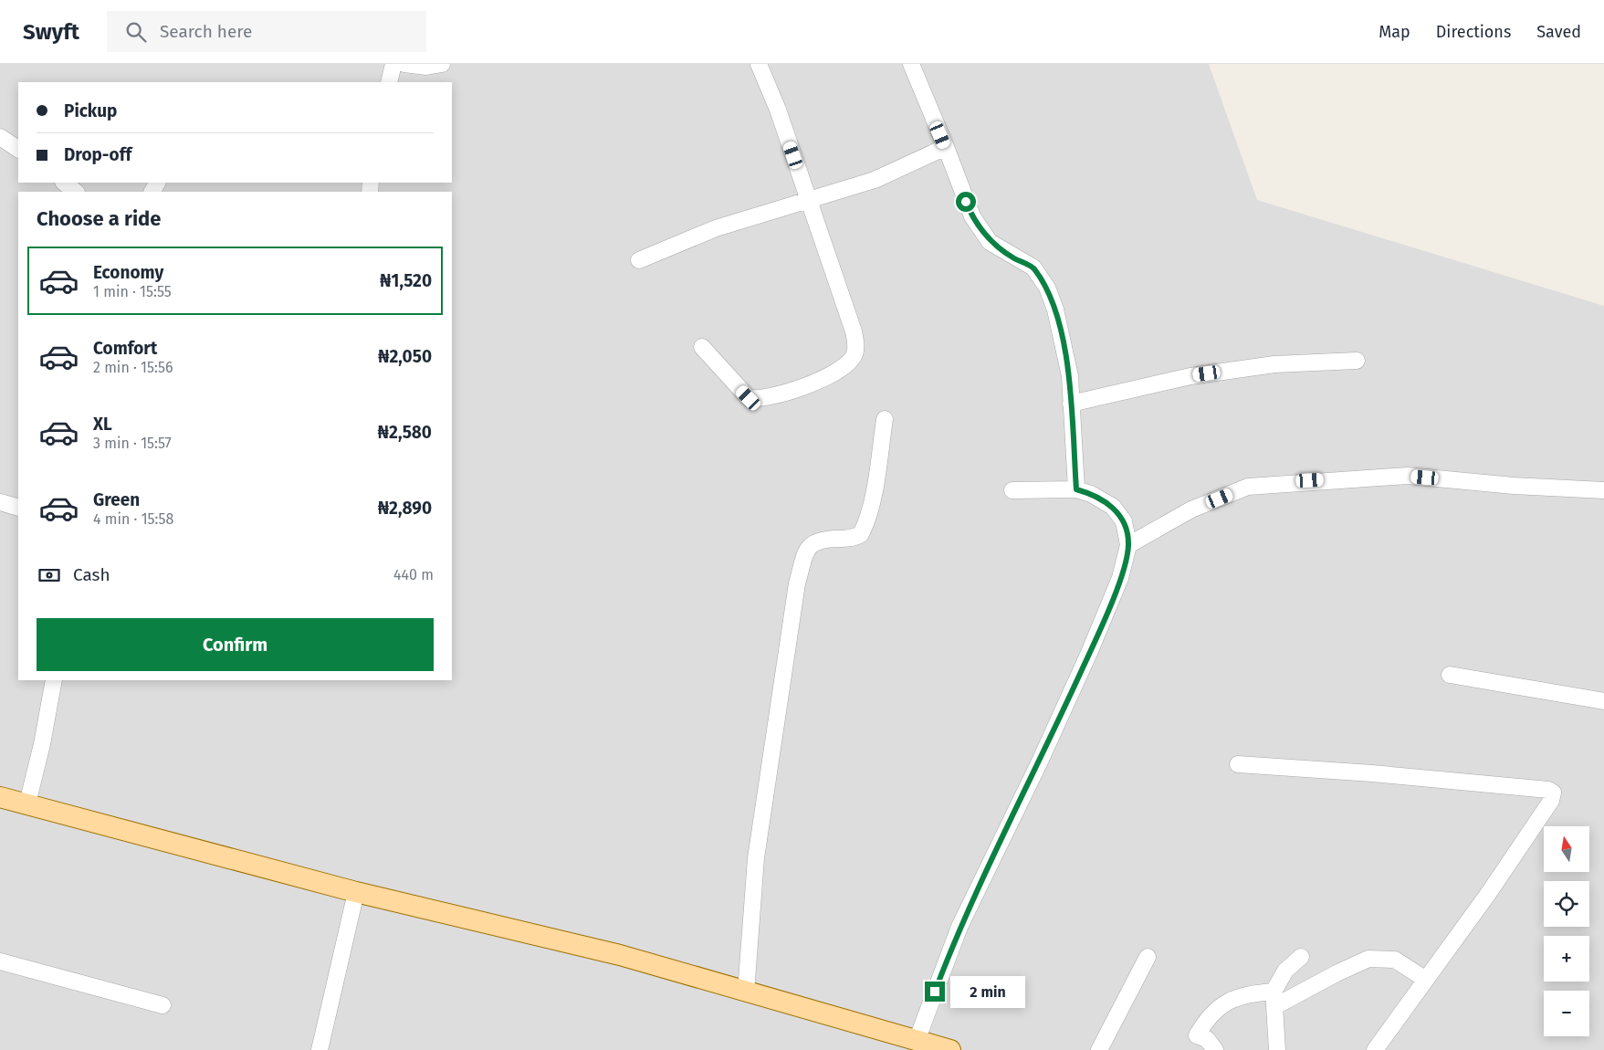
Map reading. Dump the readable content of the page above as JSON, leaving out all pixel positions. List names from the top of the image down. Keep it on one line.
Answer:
{"north":"top","page":{"header":"Swyft","search":"Search here","nav":["Map","Directions","Saved"],"banner":["Pickup","Drop-off"],"heading":"Choose a ride","list":[{"name":"Economy","note":"1 min · 15:55","value":"₦1,520"},{"name":"Comfort","note":"2 min · 15:56","value":"₦2,050"},{"name":"XL","note":"3 min · 15:57","value":"₦2,580"},{"name":"Green","note":"4 min · 15:58","value":"₦2,890"}],"pay":["Cash","440 m"],"buttons":"Confirm","map_buttons":["+","−"],"bubble":"2 min"}}
